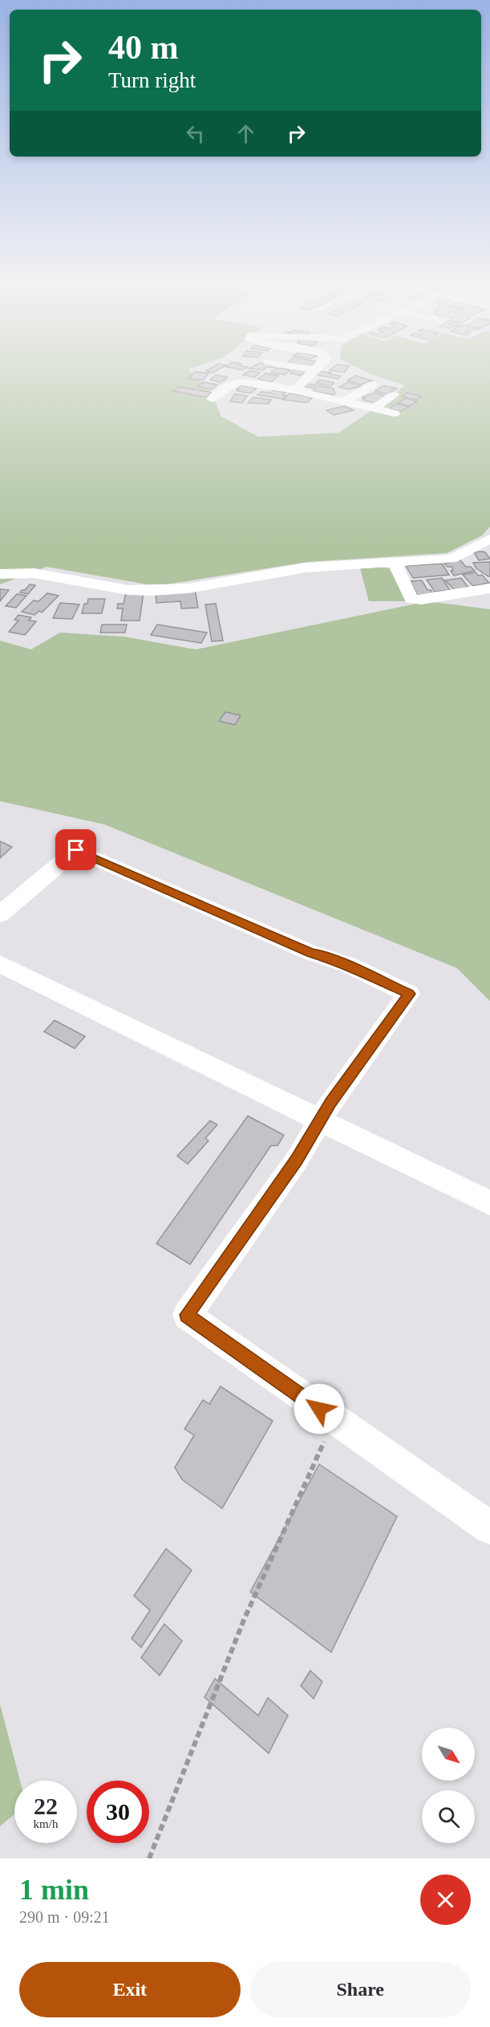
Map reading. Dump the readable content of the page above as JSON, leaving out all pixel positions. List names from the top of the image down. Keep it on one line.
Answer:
{"north":"bottom right","page":{"turn":["40 m","Turn right"],"speed":"22 km/h","limit":"30","heading":["1 min","290 m · 09:21"],"buttons":["Exit","Share"]}}
